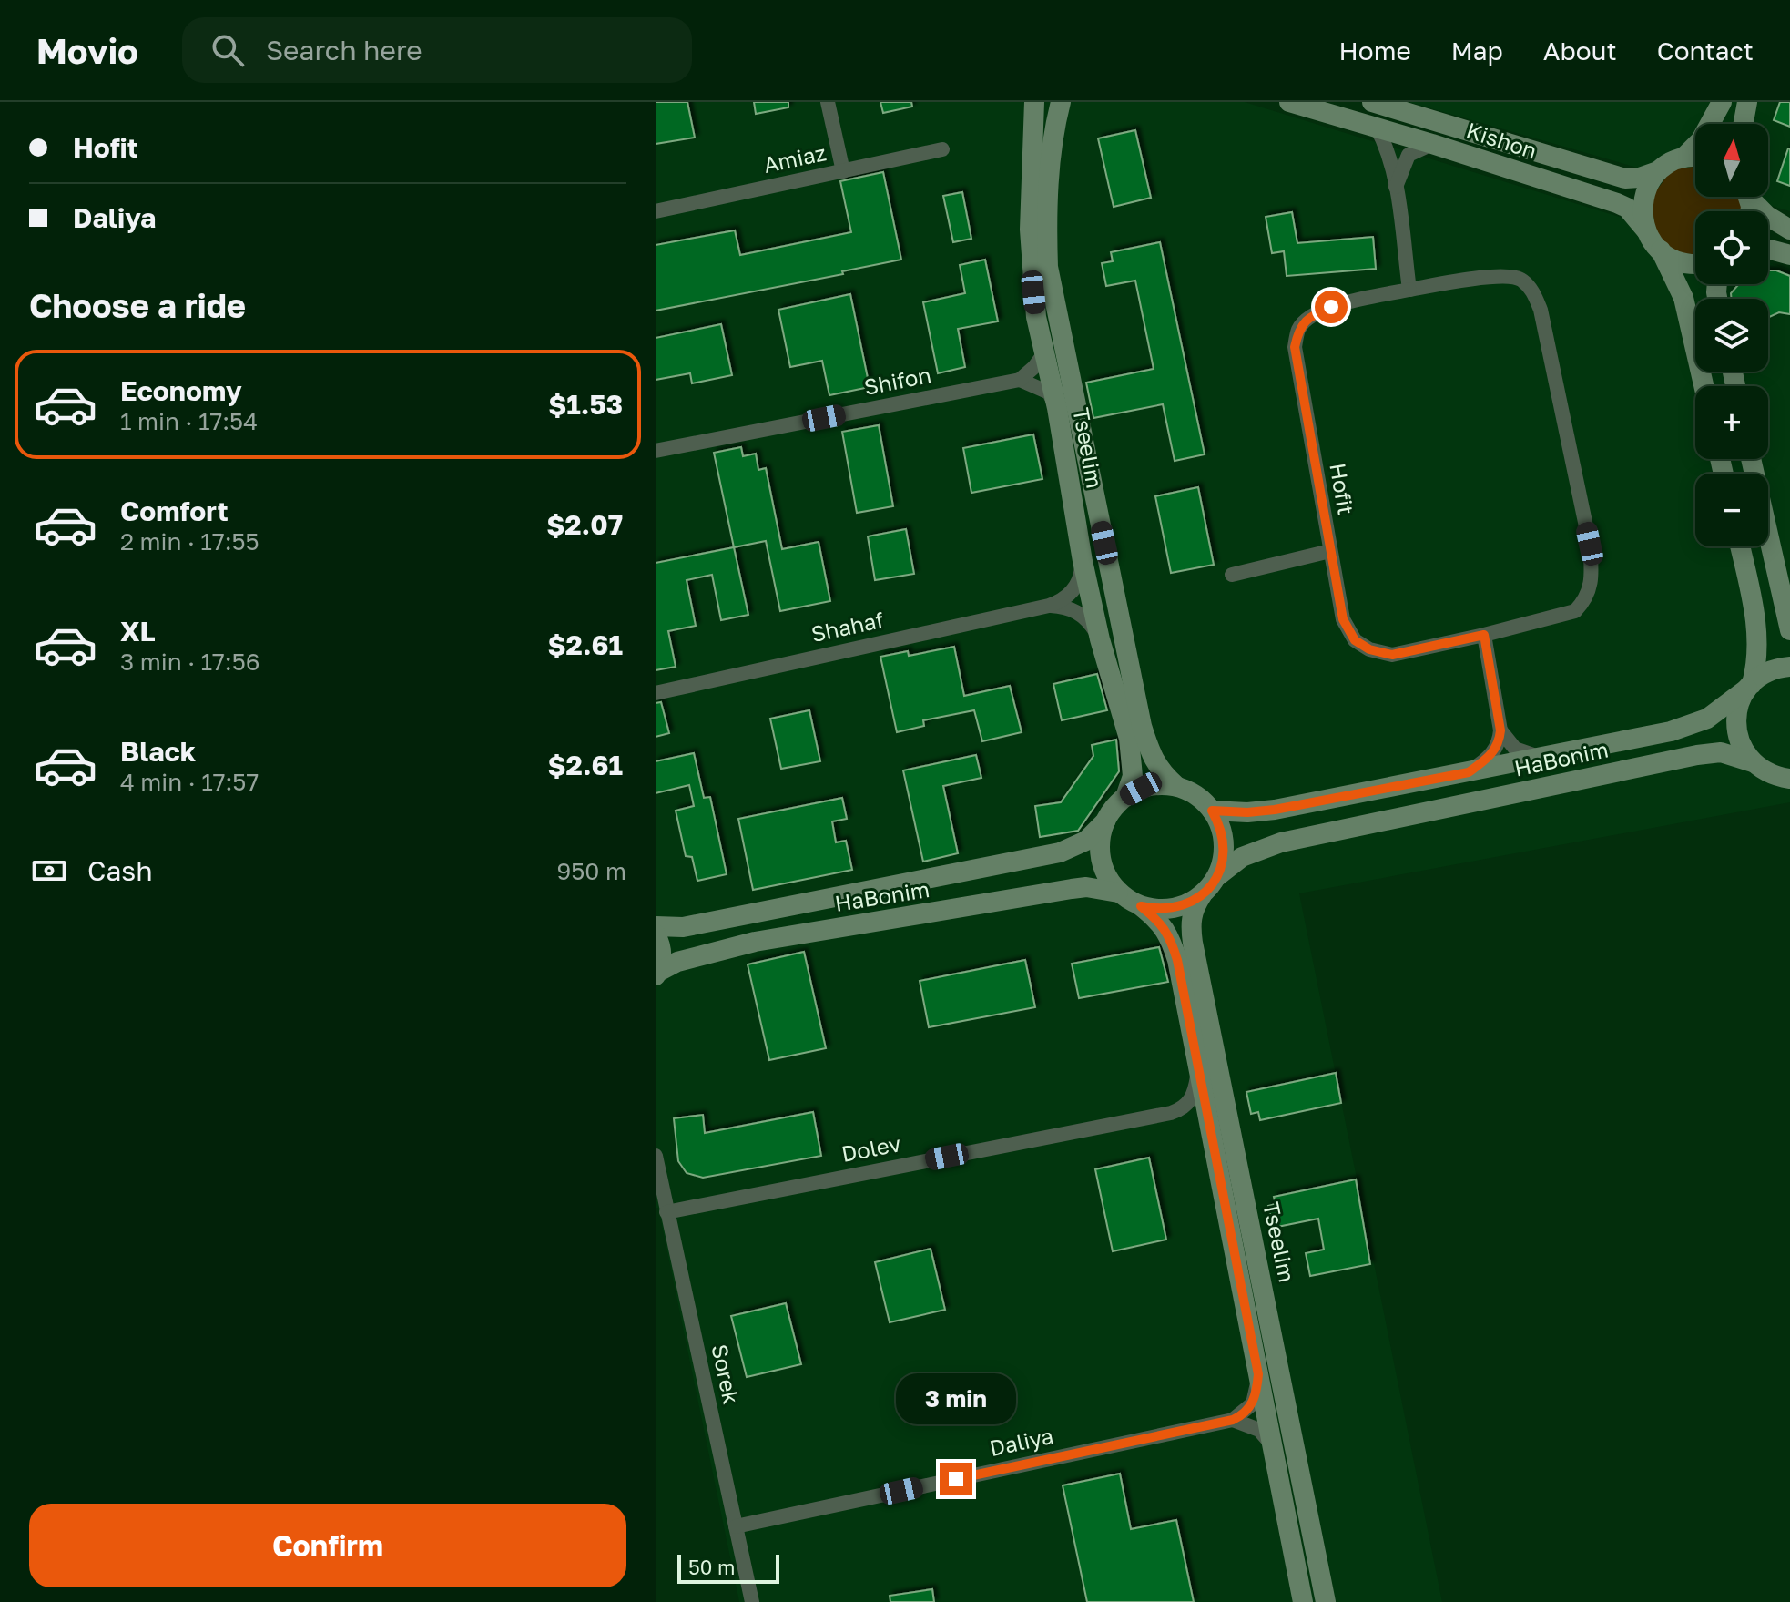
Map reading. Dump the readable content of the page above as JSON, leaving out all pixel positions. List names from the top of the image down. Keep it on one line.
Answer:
{"streets":{"street":["Kishon","Amiaz","Shifon","Tseelim","Hofit","Shahaf","HaBonim","Dolev","Sorek","Daliya"]},"crossings":[["Tseelim","Shahaf"],["Tseelim","HaBonim"],["Dolev","Sorek"],["Sorek","Daliya"]],"scale_bar":"50 m","north":"top","page":{"header":"Movio","search":"Search here","nav":["Home","Map","About","Contact"],"banner":["Hofit","Daliya"],"map_buttons":["+","−"],"heading":"Choose a ride","list":[{"name":"Economy","note":"1 min · 17:54","value":"$1.53"},{"name":"Comfort","note":"2 min · 17:55","value":"$2.07"},{"name":"XL","note":"3 min · 17:56","value":"$2.61"},{"name":"Black","note":"4 min · 17:57","value":"$2.61"}],"pay":["Cash","950 m"],"bubble":"3 min","buttons":"Confirm","scale":"50 m"}}
